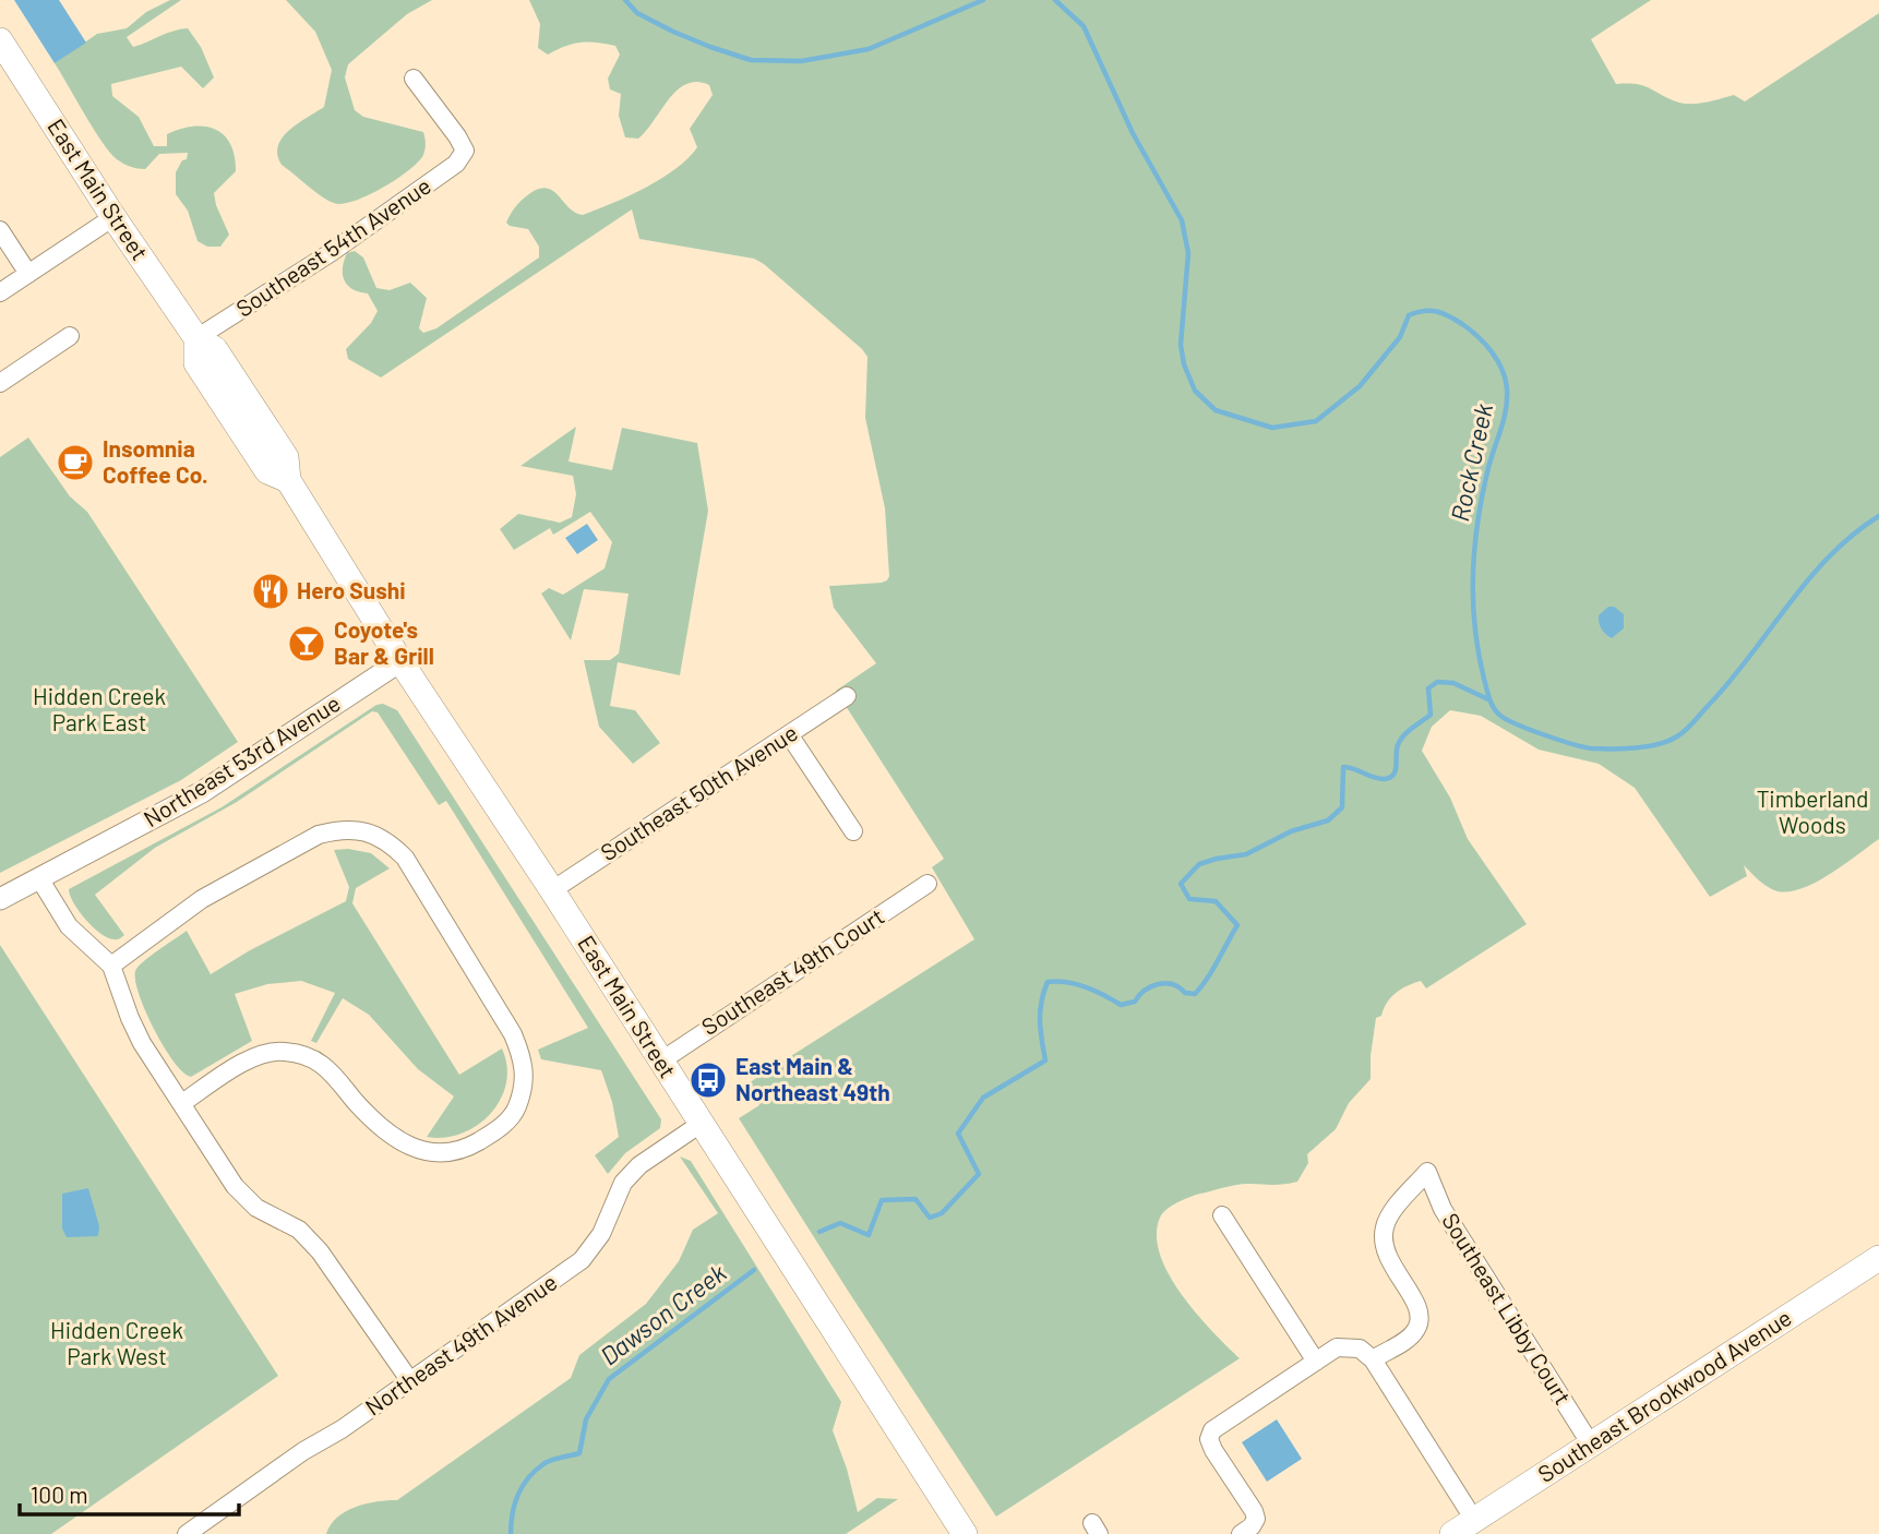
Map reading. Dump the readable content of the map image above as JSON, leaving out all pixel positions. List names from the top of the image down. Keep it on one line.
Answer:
{"streets":{"main road":["East Main Street","Southeast Brookwood Avenue"],"street":["Southeast 54th Avenue","Northeast 53rd Avenue","Southeast 50th Avenue","Southeast 49th Court","Southeast Libby Court","Northeast 49th Avenue"]},"crossings":[["East Main Street","Southeast 54th Avenue"],["East Main Street","Northeast 53rd Avenue"],["East Main Street","Southeast 50th Avenue"],["East Main Street","Southeast 49th Court"],["East Main Street","Northeast 49th Avenue"],["Southeast Libby Court","Southeast Brookwood Avenue"]],"water":["Rock Creek","Dawson Creek"],"parks":["Hidden Creek Park East","Timberland Woods","Hidden Creek Park West"],"places":{"cafe":["Insomnia Coffee Co."],"restaurant":["Hero Sushi"],"bar":["Coyote's Bar & Grill"],"bus stop":["East Main & Northeast 49th"]},"scale_bar":"100 m"}
